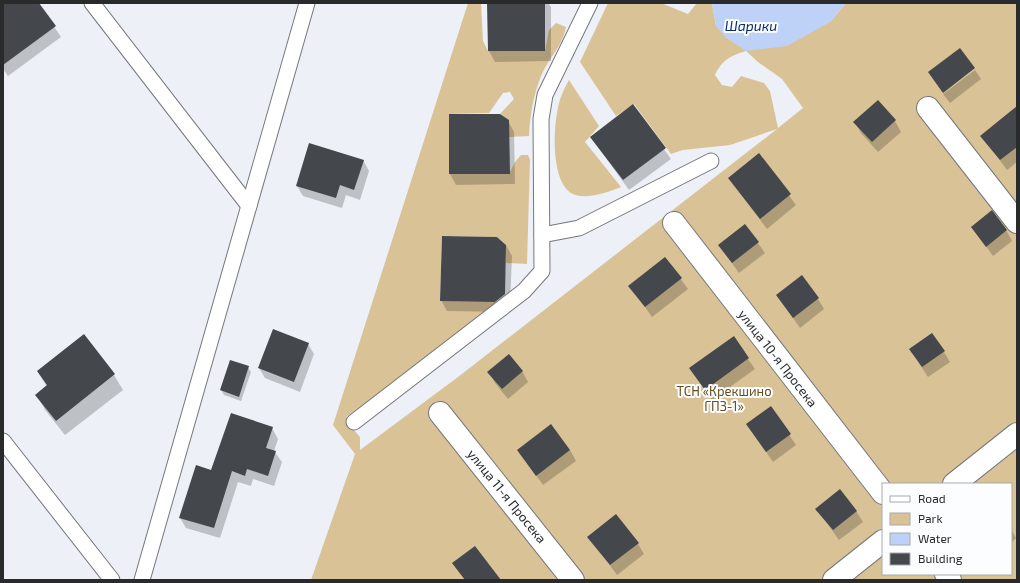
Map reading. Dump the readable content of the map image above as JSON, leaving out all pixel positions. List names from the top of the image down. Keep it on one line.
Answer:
{"streets":{"street":["улица 10-я Просека","улица 11-я Просека"]},"water":["Шарики"],"parks":["ТСН «Крекшино ГПЗ-1»"],"legend":["Road","Park","Water","Building"]}
